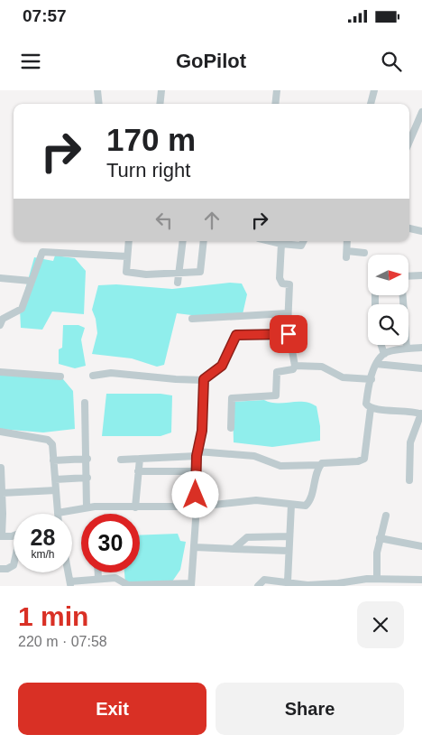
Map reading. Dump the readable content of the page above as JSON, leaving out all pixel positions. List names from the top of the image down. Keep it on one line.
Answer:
{"north":"right","page":{"status":"07:57","header":"GoPilot","turn":["170 m","Turn right"],"speed":"28 km/h","limit":"30","heading":["1 min","220 m · 07:58"],"buttons":["Exit","Share"]}}
